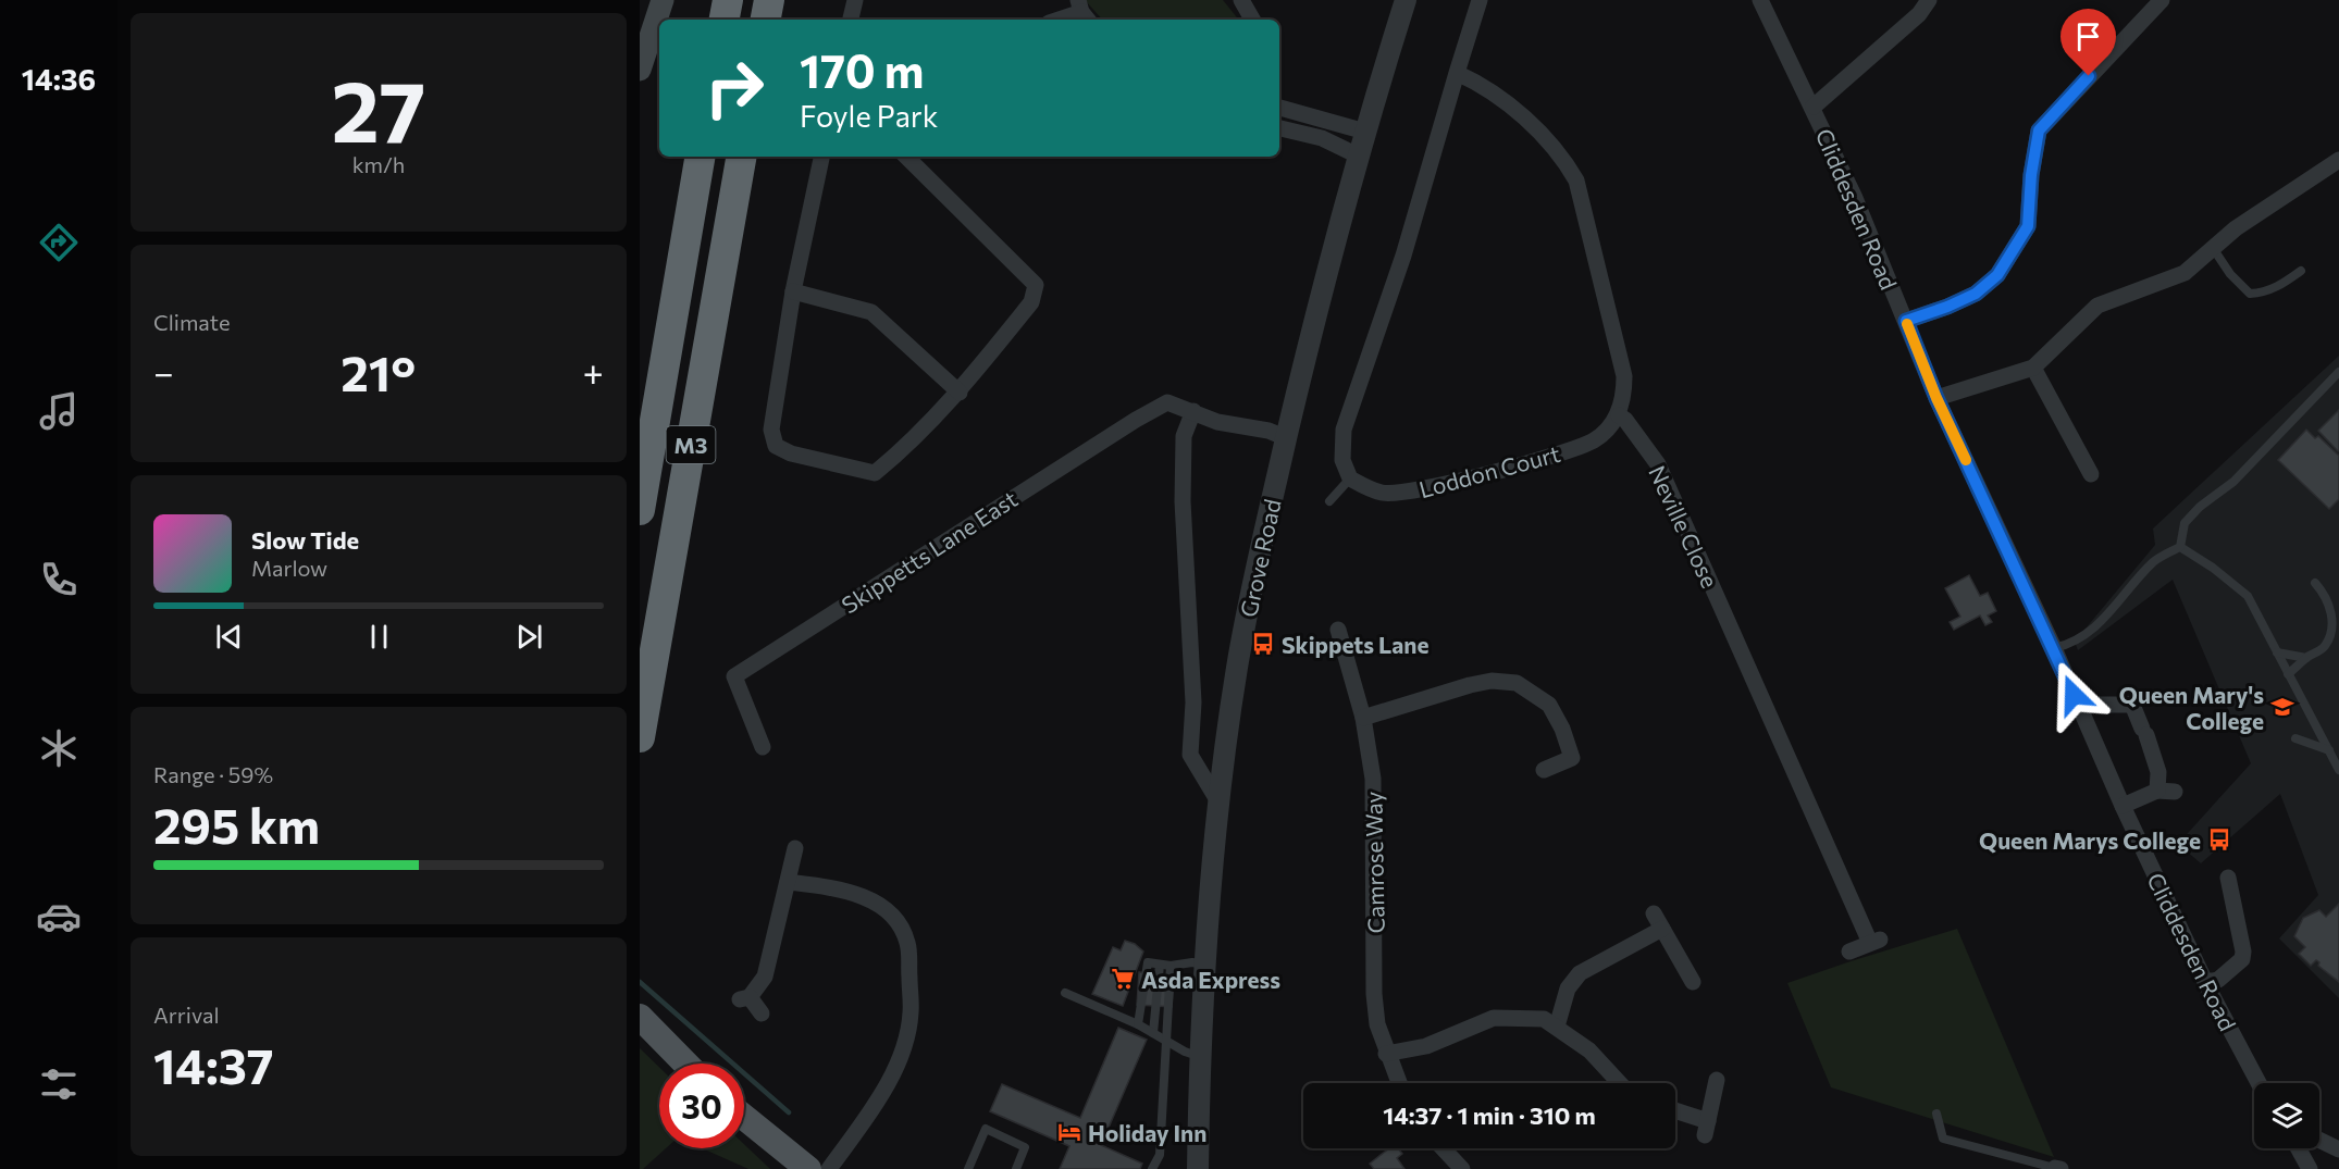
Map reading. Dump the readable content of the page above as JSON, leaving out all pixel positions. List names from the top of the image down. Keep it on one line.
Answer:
{"streets":{"highway":["M3"],"street":["Cliddesden Road","Loddon Court","Neville Close","Skippetts Lane East","Grove Road","Camrose Way"]},"crossings":[["Loddon Court","Neville Close"],["Skippetts Lane East","Grove Road"]],"places":{"bus stop":["Skippets Lane","Queen Marys College"],"school or university":["Queen Mary's College"],"supermarket":["Asda Express"],"hotel":["Holiday Inn"]},"page":{"tabs":"14:36","tile":[["27","km/h"],"Climate",["Range · 59%","295 km"],["Arrival","14:37"]],"turn":["170 m","Foyle Park"],"heat":["−","21°","+"],"song":["Slow Tide","Marlow"],"limit":"30","trip":"14:37 · 1 min · 310 m"}}
